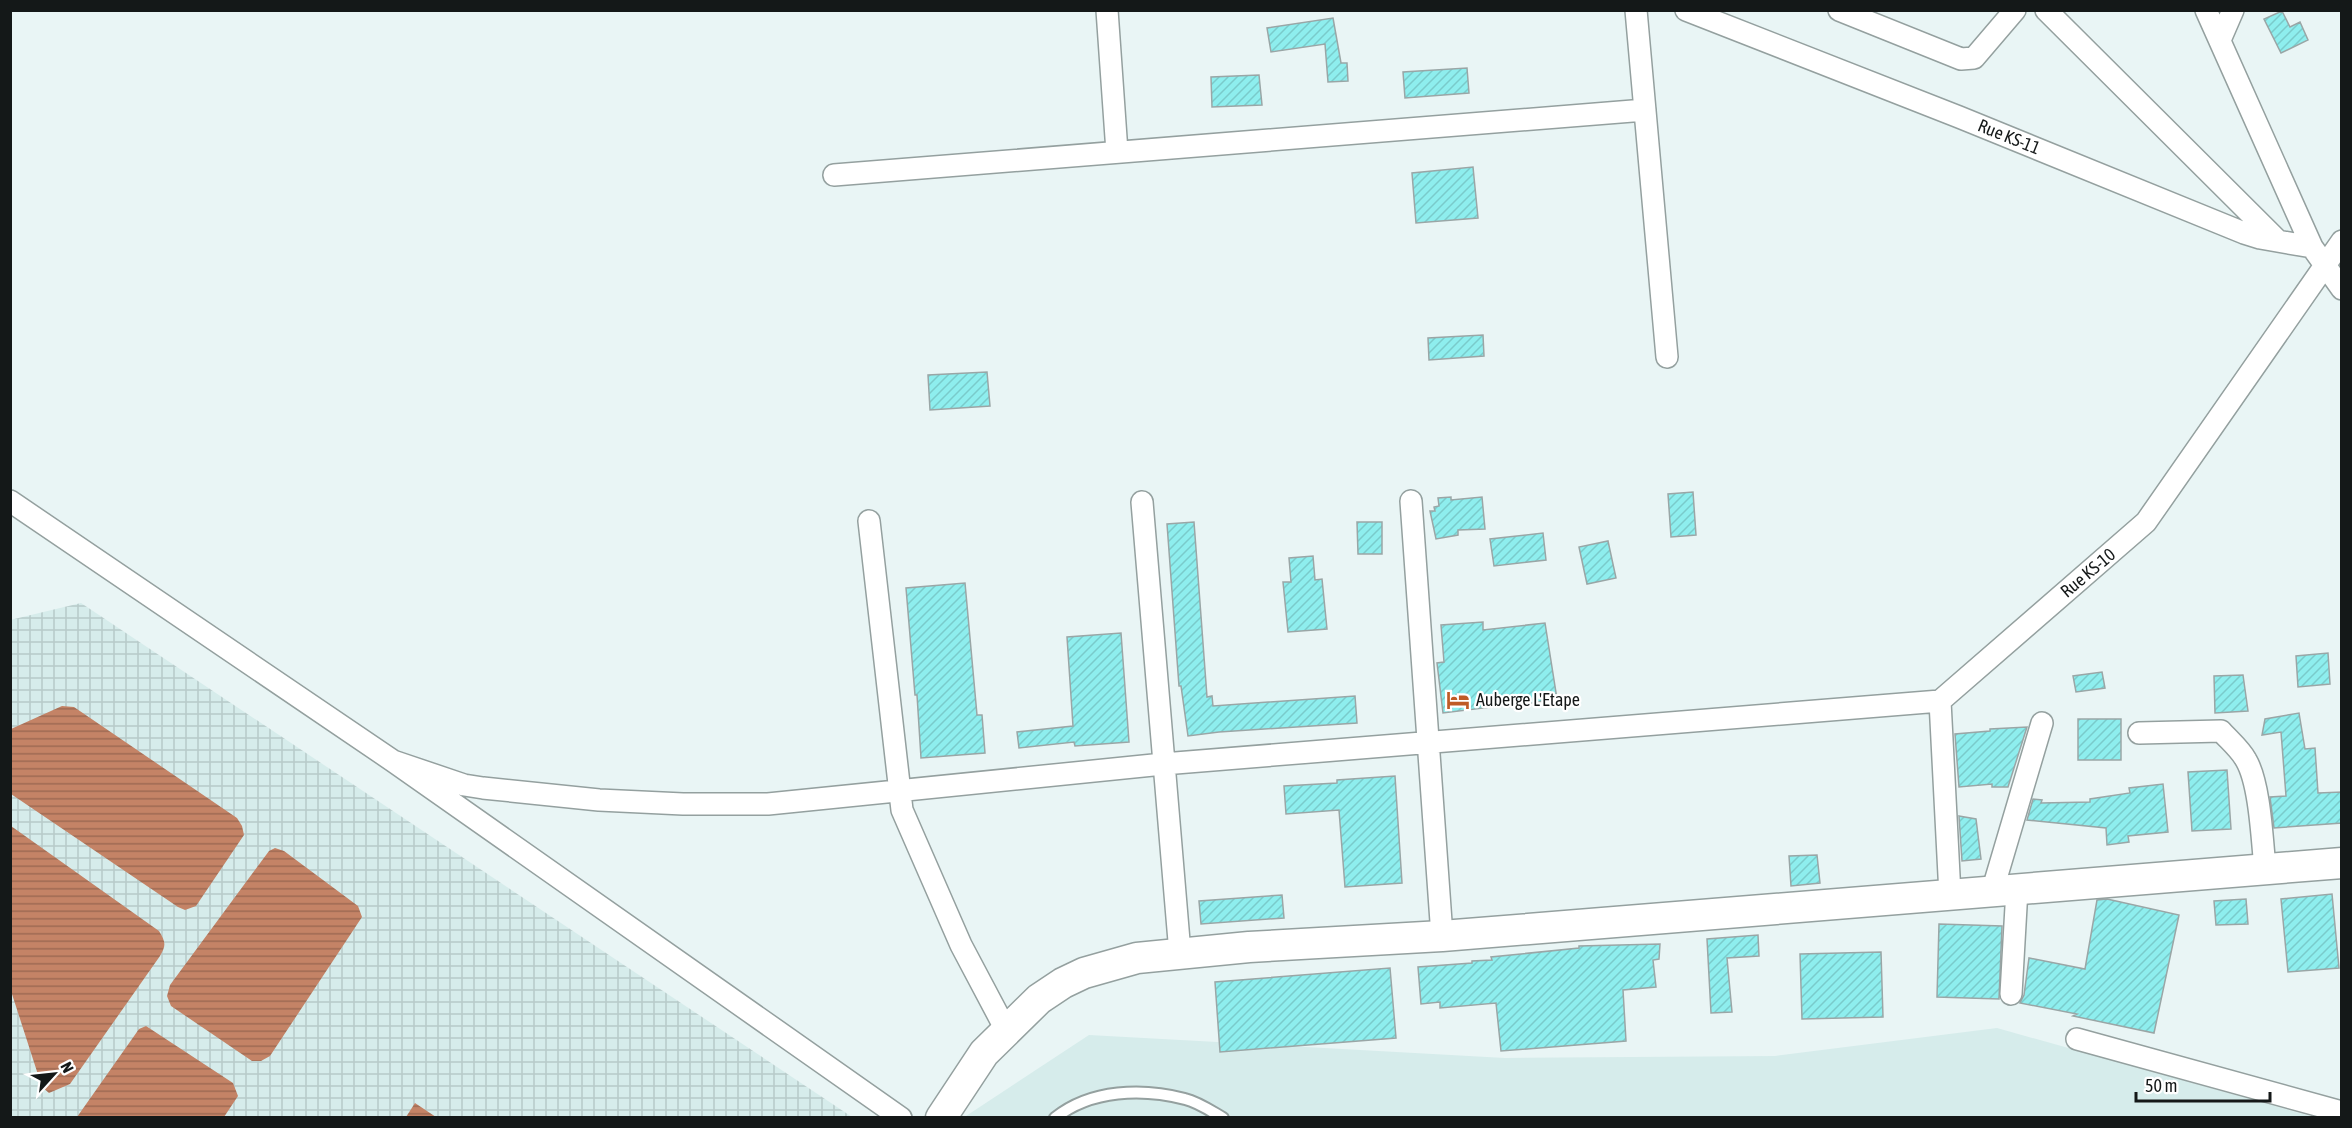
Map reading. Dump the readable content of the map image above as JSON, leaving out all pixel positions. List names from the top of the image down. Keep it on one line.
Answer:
{"streets":{"street":["Rue KS-11","Rue KS-10"]},"places":{"hotel":["Auberge L'Etape"]},"scale_bar":"50 m","north":"top right"}
